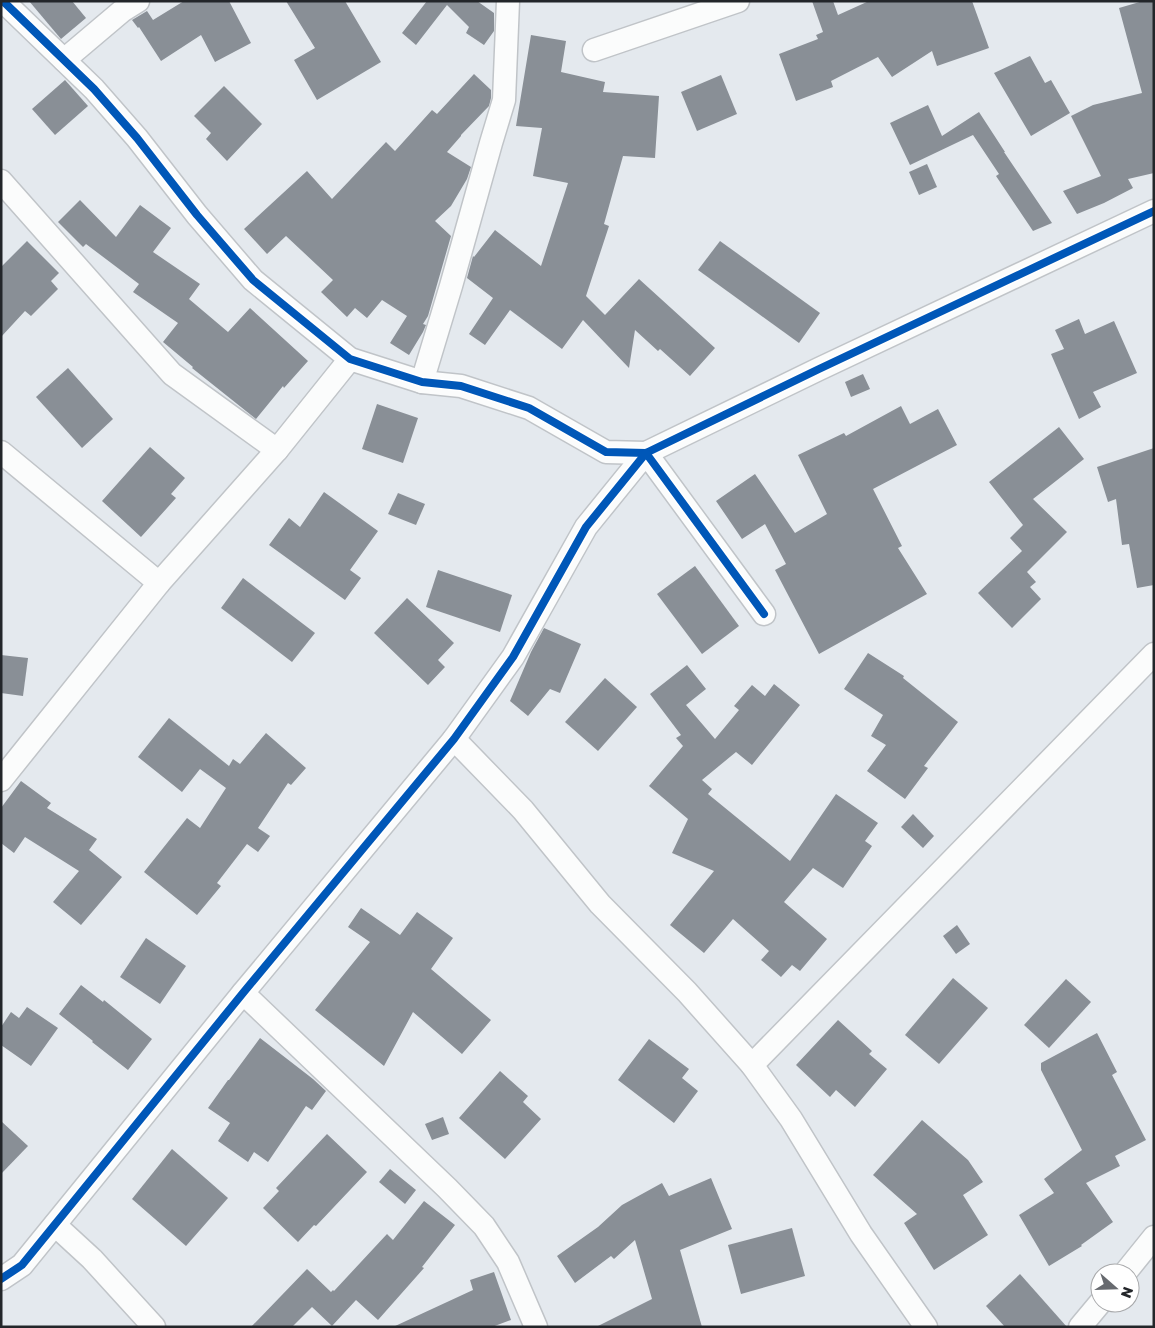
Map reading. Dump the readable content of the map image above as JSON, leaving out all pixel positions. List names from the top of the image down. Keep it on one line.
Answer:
{"north":"right"}
